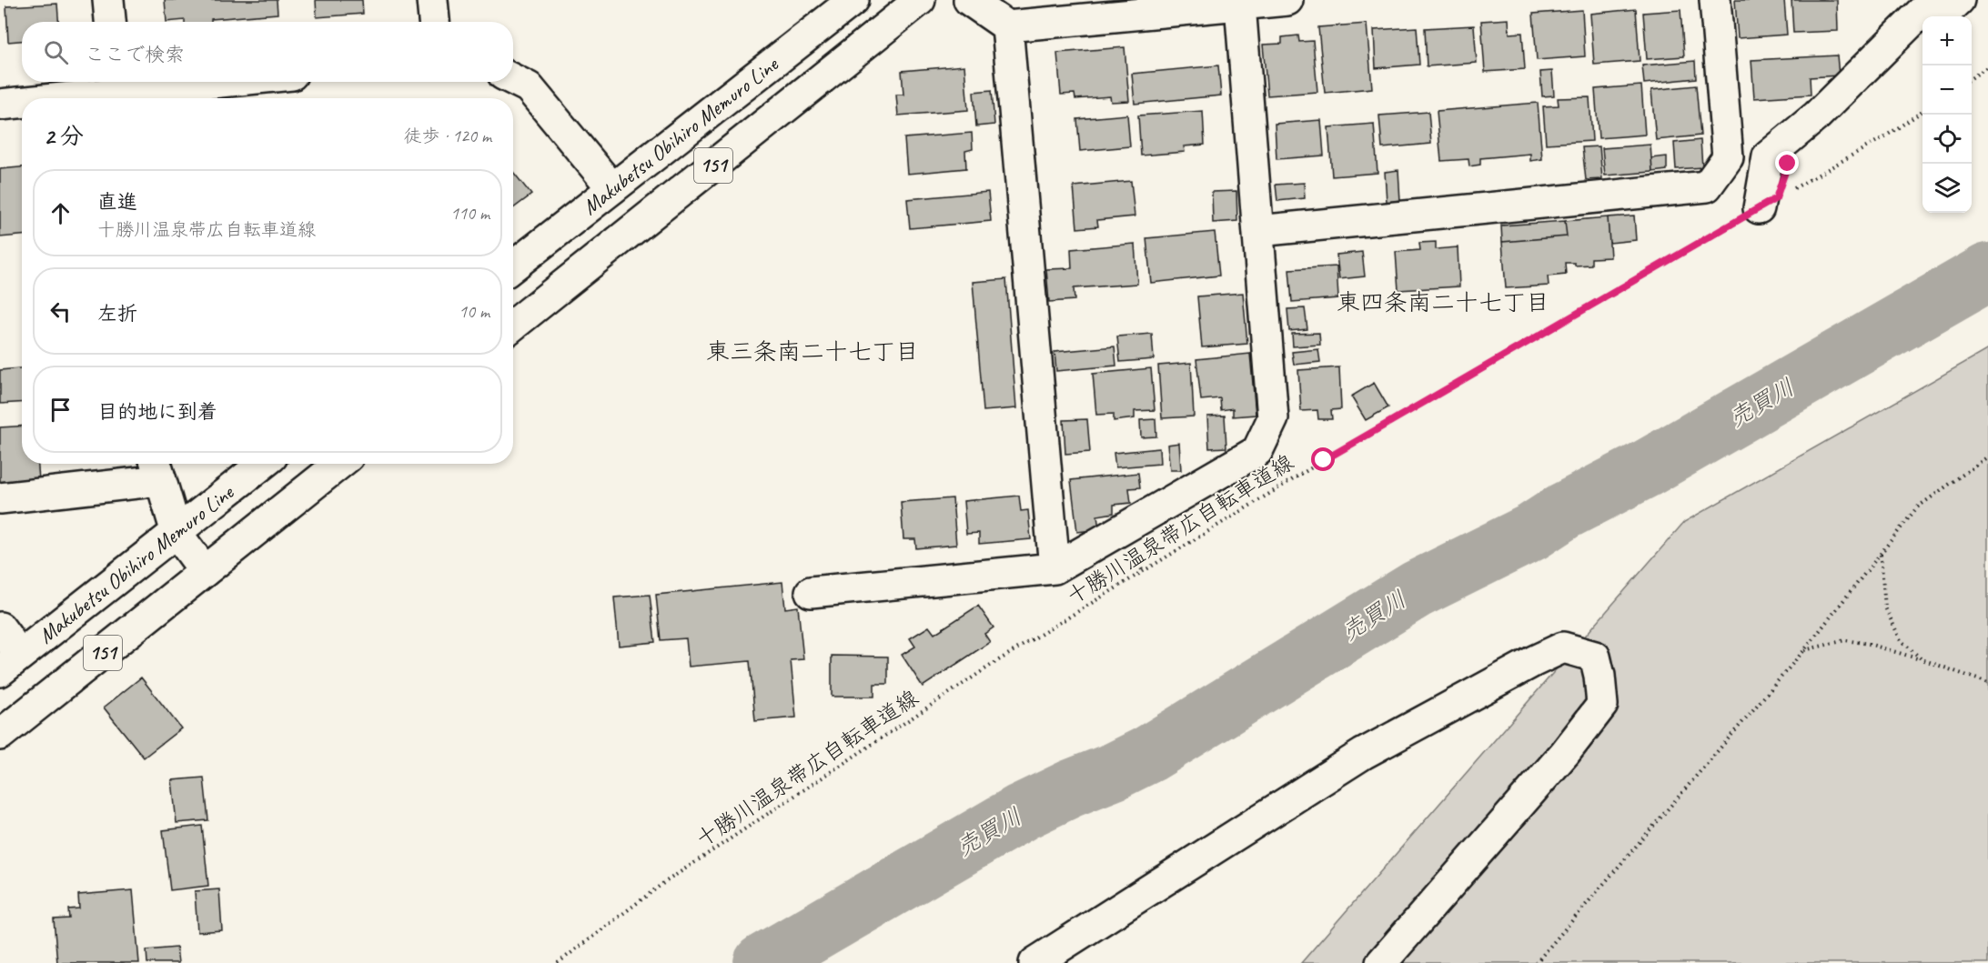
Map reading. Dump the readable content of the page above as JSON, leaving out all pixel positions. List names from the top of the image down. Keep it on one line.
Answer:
{"streets":{"street":["Makubetsu Obihiro Memuro Line","151"],"path":["十勝川温泉帯広自転車道線"]},"districts":["東四条南二十七丁目","東三条南二十七丁目"],"water":["売買川"],"page":{"map_buttons":["+","−"],"search":"ここで検索","heading":["2 分","徒歩 · 120 m"],"list":[["直進","十勝川温泉帯広自転車道線","110 m"],["左折","10 m"],"目的地に到着"]}}
